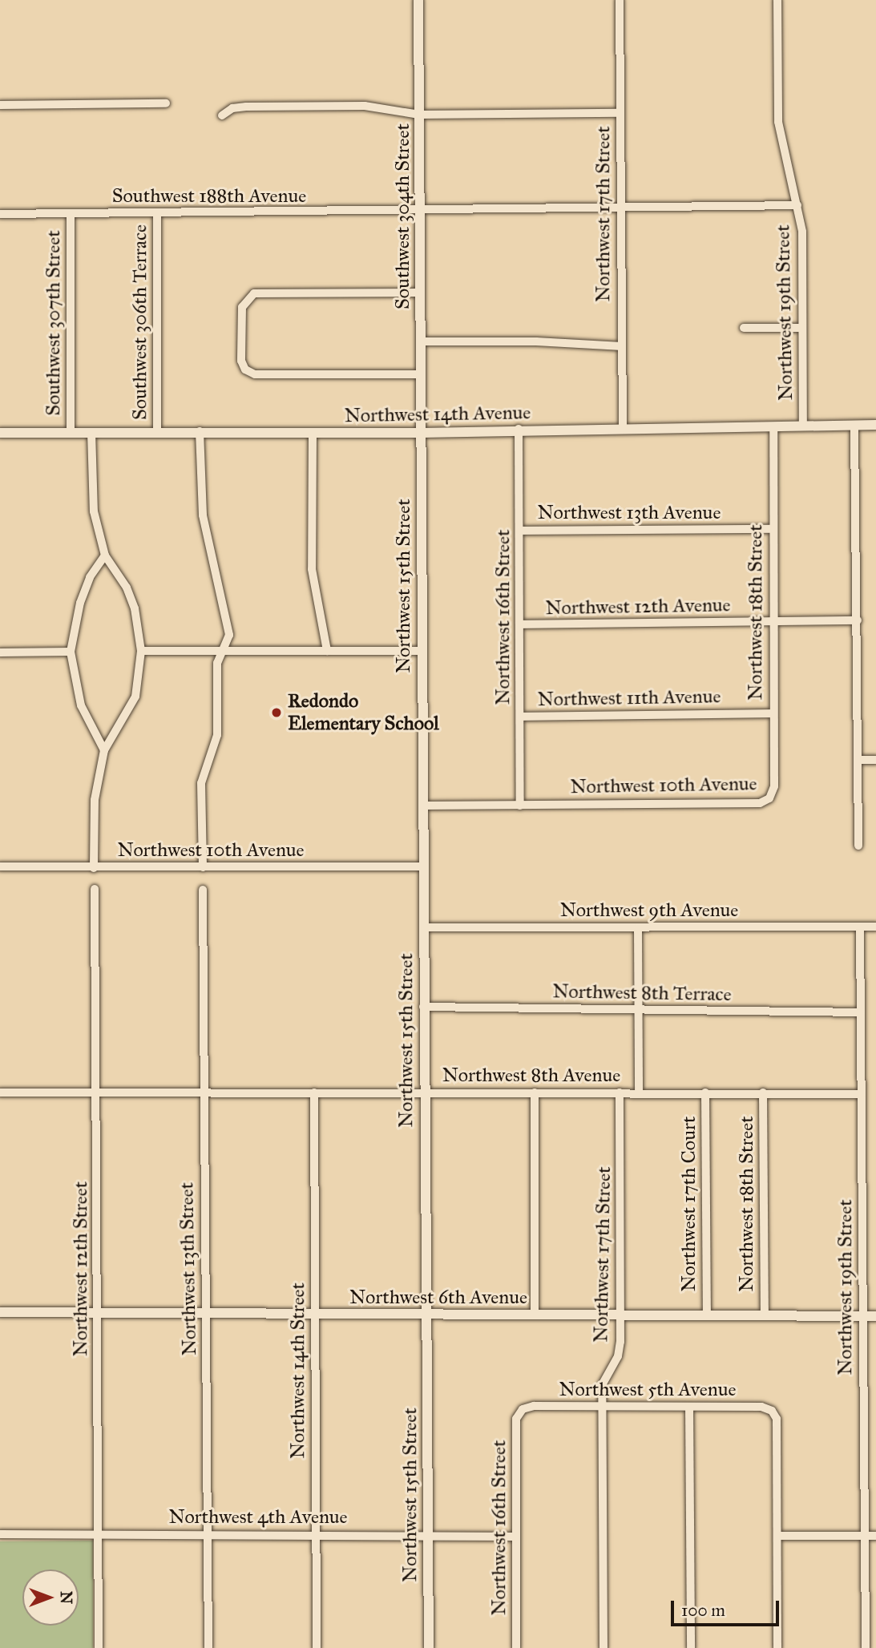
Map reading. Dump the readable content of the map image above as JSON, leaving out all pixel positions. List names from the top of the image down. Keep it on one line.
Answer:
{"streets":{"street":["Southwest 188th Avenue","Northwest 17th Street","Southwest 304th Street","Northwest 19th Street","Southwest 306th Terrace","Southwest 307th Street","Northwest 14th Avenue","Northwest 13th Avenue","Northwest 15th Street","Northwest 12th Avenue","Northwest 18th Street","Northwest 16th Street","Northwest 11th Avenue","Northwest 10th Avenue","Northwest 9th Avenue","Northwest 8th Terrace","Northwest 8th Avenue","Northwest 17th Court","Northwest 12th Street","Northwest 13th Street","Northwest 6th Avenue","Northwest 14th Street","Northwest 5th Avenue","Northwest 4th Avenue"]},"crossings":[["Southwest 188th Avenue","Northwest 17th Street"],["Southwest 188th Avenue","Southwest 304th Street"],["Southwest 188th Avenue","Northwest 19th Street"],["Southwest 188th Avenue","Southwest 306th Terrace"],["Southwest 188th Avenue","Southwest 307th Street"],["Northwest 17th Street","Northwest 14th Avenue"],["Northwest 17th Street","Northwest 8th Avenue"],["Northwest 17th Street","Northwest 6th Avenue"],["Northwest 17th Street","Northwest 5th Avenue"],["Southwest 304th Street","Northwest 14th Avenue"],["Southwest 304th Street","Northwest 15th Street"],["Northwest 19th Street","Northwest 14th Avenue"],["Northwest 19th Street","Northwest 9th Avenue"],["Northwest 19th Street","Northwest 8th Terrace"],["Northwest 19th Street","Northwest 8th Avenue"],["Northwest 19th Street","Northwest 6th Avenue"],["Southwest 306th Terrace","Northwest 14th Avenue"],["Southwest 307th Street","Northwest 14th Avenue"],["Northwest 14th Avenue","Northwest 15th Street"],["Northwest 14th Avenue","Northwest 18th Street"],["Northwest 14th Avenue","Northwest 16th Street"],["Northwest 13th Avenue","Northwest 18th Street"],["Northwest 13th Avenue","Northwest 16th Street"],["Northwest 15th Street","Northwest 10th Avenue"],["Northwest 15th Street","Northwest 9th Avenue"],["Northwest 15th Street","Northwest 8th Terrace"],["Northwest 15th Street","Northwest 8th Avenue"],["Northwest 15th Street","Northwest 6th Avenue"],["Northwest 15th Street","Northwest 4th Avenue"],["Northwest 12th Avenue","Northwest 18th Street"],["Northwest 12th Avenue","Northwest 16th Street"],["Northwest 18th Street","Northwest 11th Avenue"],["Northwest 18th Street","Northwest 10th Avenue"],["Northwest 18th Street","Northwest 8th Avenue"],["Northwest 18th Street","Northwest 6th Avenue"],["Northwest 16th Street","Northwest 11th Avenue"],["Northwest 16th Street","Northwest 10th Avenue"],["Northwest 16th Street","Northwest 5th Avenue"],["Northwest 16th Street","Northwest 4th Avenue"],["Northwest 8th Avenue","Northwest 17th Court"],["Northwest 8th Avenue","Northwest 12th Street"],["Northwest 8th Avenue","Northwest 13th Street"],["Northwest 8th Avenue","Northwest 14th Street"],["Northwest 17th Court","Northwest 6th Avenue"],["Northwest 12th Street","Northwest 6th Avenue"],["Northwest 12th Street","Northwest 4th Avenue"],["Northwest 13th Street","Northwest 6th Avenue"],["Northwest 13th Street","Northwest 4th Avenue"],["Northwest 6th Avenue","Northwest 14th Street"],["Northwest 14th Street","Northwest 4th Avenue"]],"places":["Redondo Elementary School"],"scale_bar":"100 m","north":"right"}
